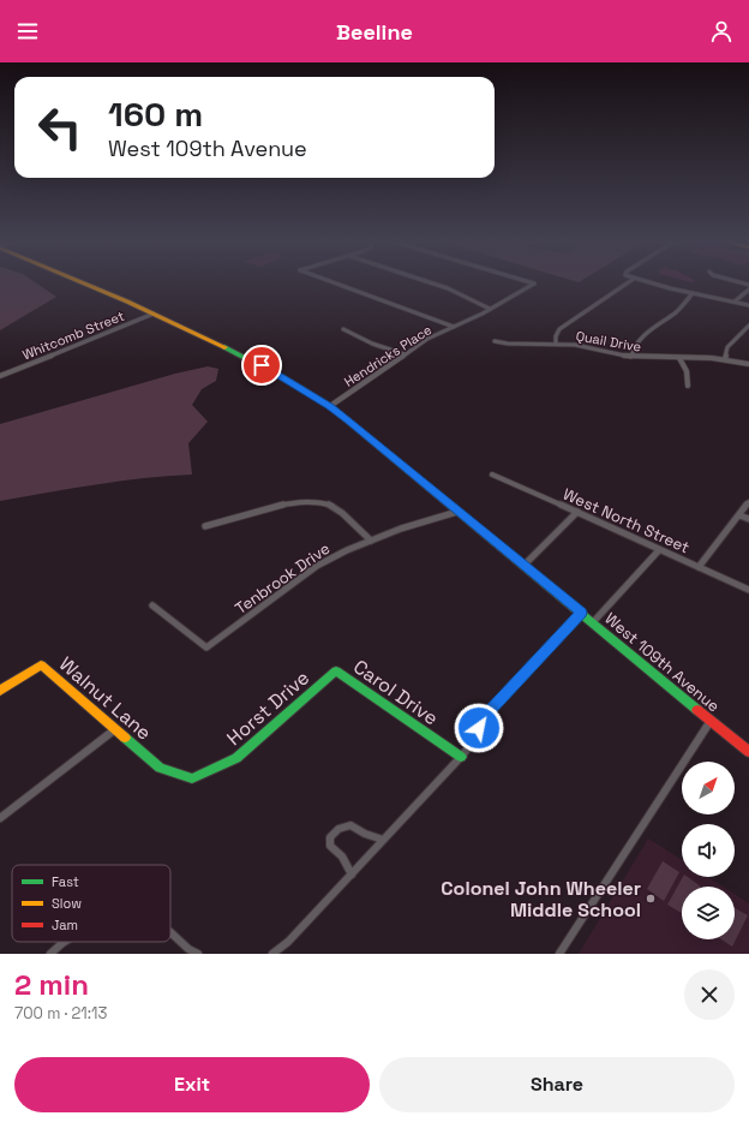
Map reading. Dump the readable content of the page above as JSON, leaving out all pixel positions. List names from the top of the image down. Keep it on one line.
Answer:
{"streets":{"main road":["West 109th Avenue","Carol Drive","Walnut Lane","Horst Drive"],"street":["Whitcomb Street","Quail Drive","Hendricks Place","West North Street","Tenbrook Drive"]},"crossings":[["Whitcomb Street","West 109th Avenue"],["Hendricks Place","West 109th Avenue"],["Tenbrook Drive","West 109th Avenue"],["Carol Drive","Horst Drive"],["Walnut Lane","Horst Drive"]],"places":["Colonel John Wheeler Middle School"],"legend":["Fast","Slow","Jam"],"north":"top right","page":{"header":"Beeline","turn":["160 m","West 109th Avenue"],"heading":["2 min","700 m · 21:13"],"buttons":["Exit","Share"]}}
